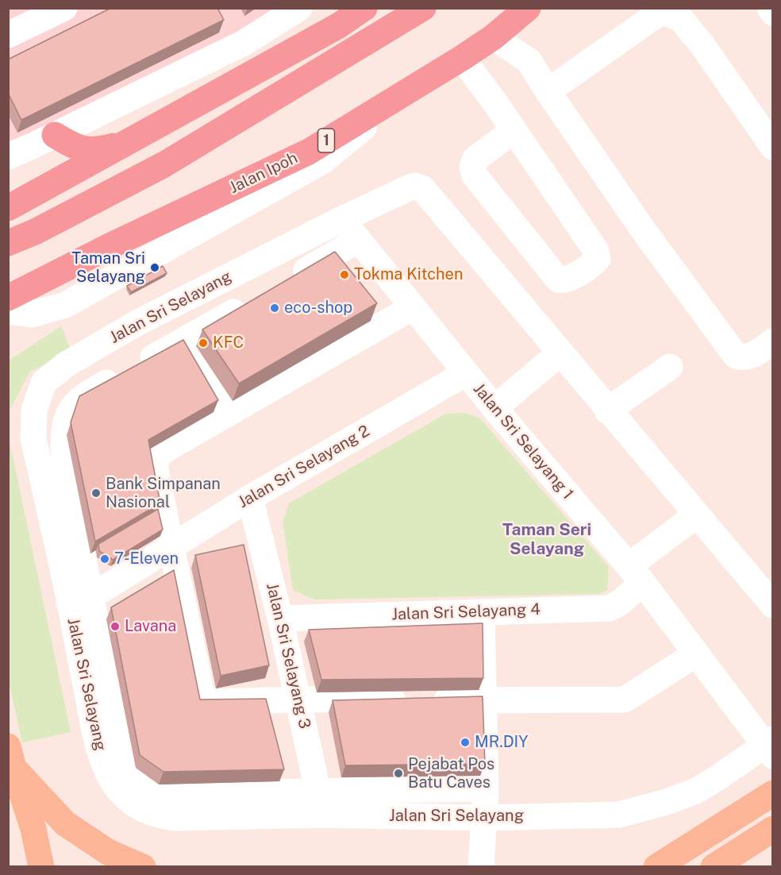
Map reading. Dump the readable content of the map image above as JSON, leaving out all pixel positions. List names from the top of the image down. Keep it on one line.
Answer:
{"streets":{"highway":["1","Jalan Ipoh"],"street":["Jalan Sri Selayang","Jalan Sri Selayang 1","Jalan Sri Selayang 2","Jalan Sri Selayang 4","Jalan Sri Selayang 3"]},"crossings":[["Jalan Sri Selayang","Jalan Sri Selayang 1"],["Jalan Sri Selayang","Jalan Sri Selayang 2"],["Jalan Sri Selayang","Jalan Sri Selayang 4"],["Jalan Sri Selayang","Jalan Sri Selayang 3"],["Jalan Sri Selayang 1","Jalan Sri Selayang 2"],["Jalan Sri Selayang 1","Jalan Sri Selayang 4"],["Jalan Sri Selayang 2","Jalan Sri Selayang 3"],["Jalan Sri Selayang 4","Jalan Sri Selayang 3"]],"districts":["Taman Seri Selayang"],"places":["Taman Sri Selayang","Tokma Kitchen","eco-shop","KFC","Bank Simpanan Nasional","7-Eleven","Lavana","MR.DIY","Pejabat Pos Batu Caves"]}
